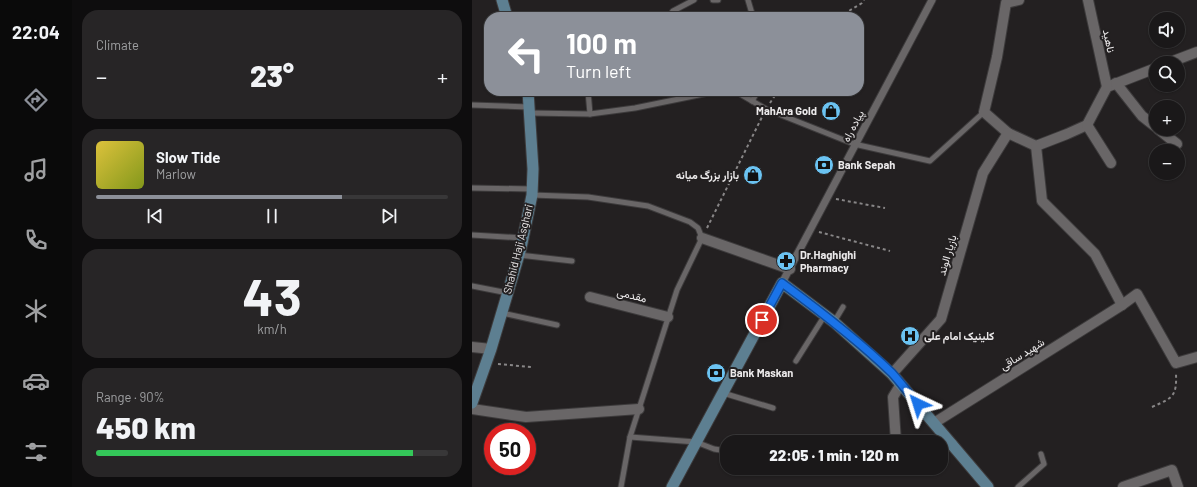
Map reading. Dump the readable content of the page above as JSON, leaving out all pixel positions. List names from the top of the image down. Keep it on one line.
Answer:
{"streets":{"main road":["Shahid Haji Asghari"],"street":["ناهید","پیاده راه","بازیار الوند","مقدمی","شهید ساقی"]},"places":{"shop":["MahAra Gold","بازار بزرگ میانه"],"bank":["Bank Sepah","Bank Maskan"],"pharmacy":["Dr.Haghighi Pharmacy"],"hospital":["کلینیک امام علی"]},"page":{"tabs":"22:04","tile":["Climate",["43","km/h"],["Range · 90%","450 km"]],"map_buttons":["+","−"],"turn":["100 m","Turn left"],"heat":["−","23°","+"],"song":["Slow Tide","Marlow"],"limit":"50","trip":"22:05 · 1 min · 120 m"}}
